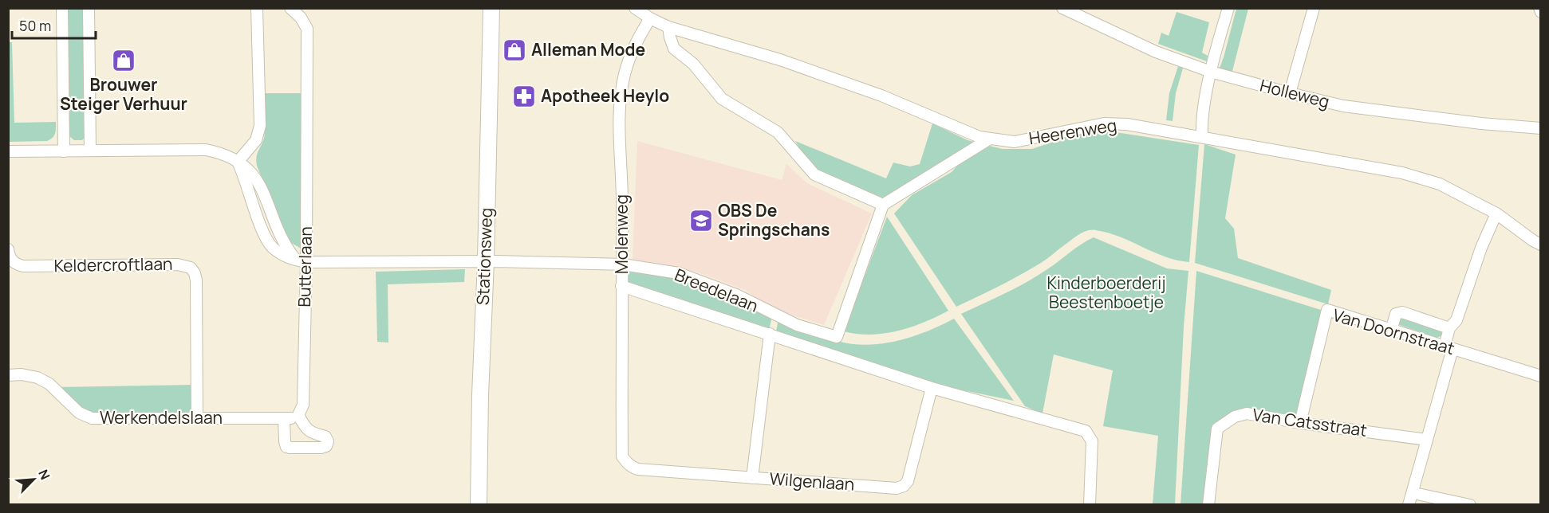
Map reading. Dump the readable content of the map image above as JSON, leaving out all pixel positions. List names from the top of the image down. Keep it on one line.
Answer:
{"streets":{"street":["Holleweg","Heerenweg","Molenweg","Stationsweg","Keldercroftlaan","Butterlaan","Breedelaan","Van Doornstraat","Werkendelslaan","Van Catsstraat","Wilgenlaan"]},"crossings":[["Heerenweg","Molenweg"],["Molenweg","Breedelaan"],["Molenweg","Wilgenlaan"],["Stationsweg","Breedelaan"],["Keldercroftlaan","Werkendelslaan"],["Butterlaan","Breedelaan"],["Butterlaan","Werkendelslaan"],["Breedelaan","Wilgenlaan"],["Van Doornstraat","Van Catsstraat"]],"parks":["Kinderboerderij Beestenboetje"],"places":{"shop":["Alleman Mode","Brouwer Steiger Verhuur"],"pharmacy":["Apotheek Heylo"],"school or university":["OBS De Springschans"]},"scale_bar":"50 m","north":"top right"}
